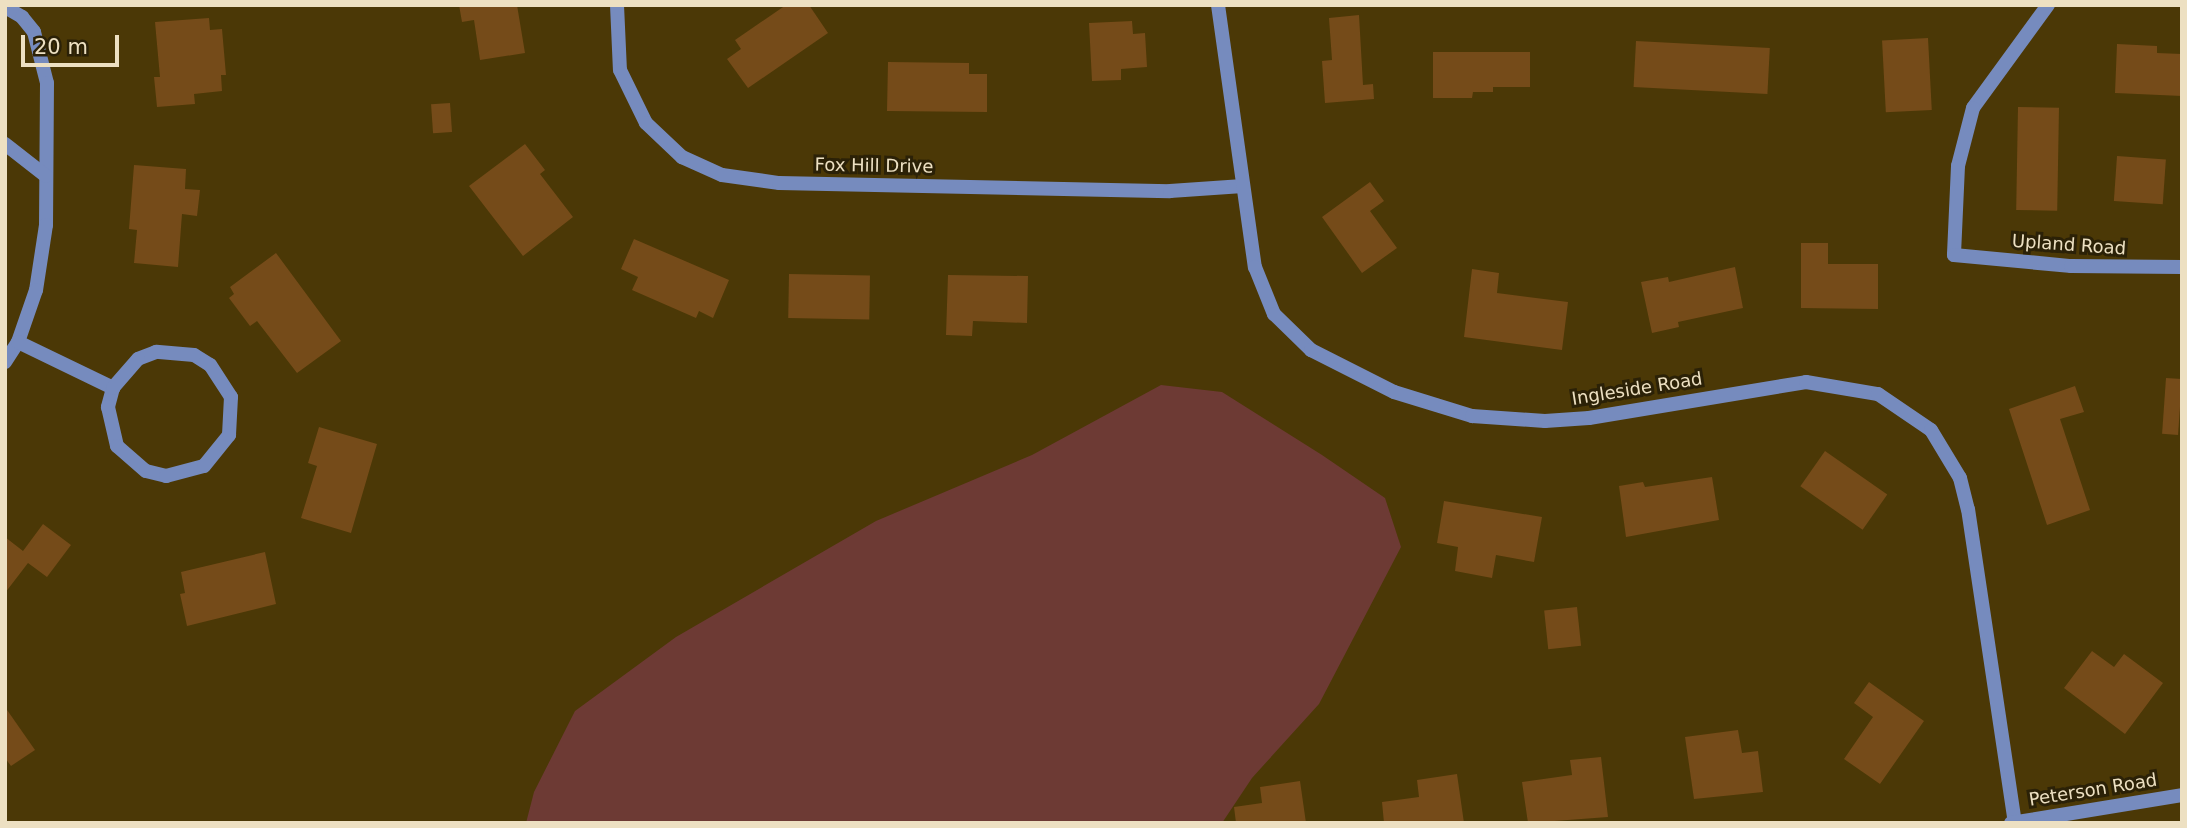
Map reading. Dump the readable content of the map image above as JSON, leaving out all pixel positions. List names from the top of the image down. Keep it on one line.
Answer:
{"streets":{"street":["Fox Hill Drive","Upland Road","Ingleside Road","Peterson Road"]},"crossings":[["Fox Hill Drive","Ingleside Road"],["Ingleside Road","Peterson Road"]],"scale_bar":"20 m"}
